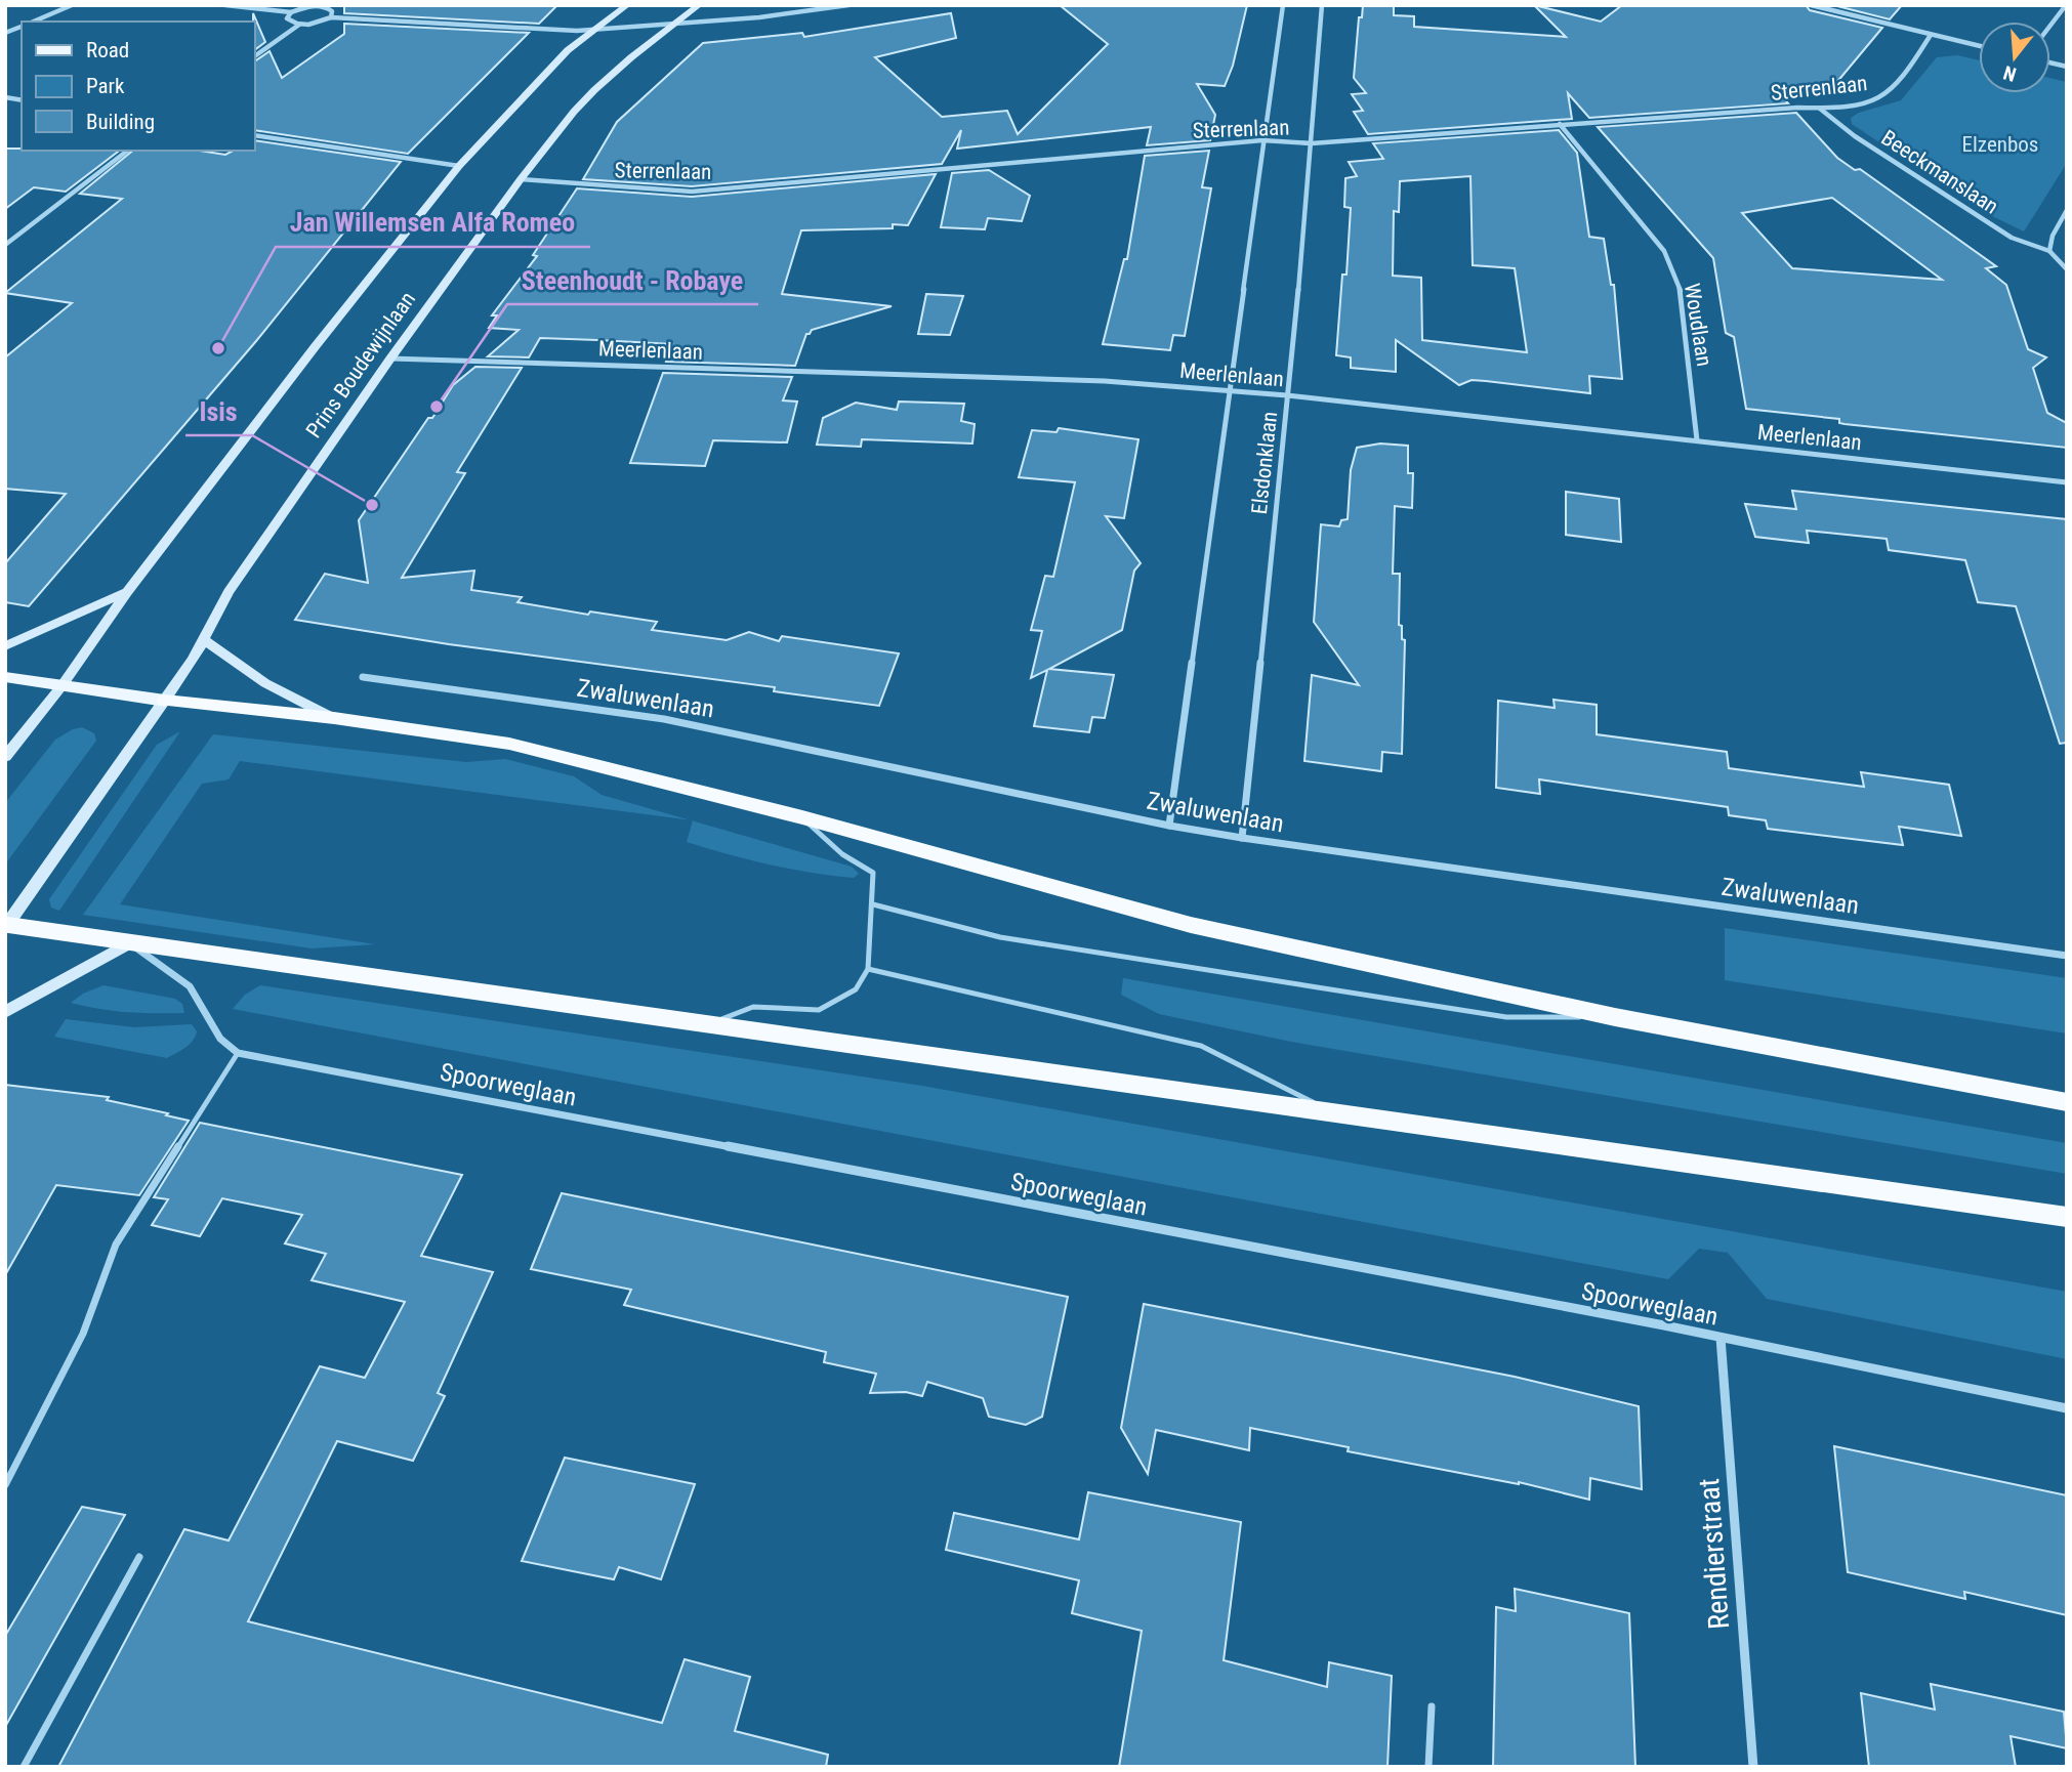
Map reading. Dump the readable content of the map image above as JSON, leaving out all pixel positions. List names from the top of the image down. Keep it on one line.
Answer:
{"streets":{"main road":["Prins Boudewijnlaan"],"street":["Sterrenlaan","Beeckmanslaan","Woudlaan","Meerlenlaan","Elsdonklaan","Zwaluwenlaan","Spoorweglaan","Rendierstraat"]},"crossings":[["Sterrenlaan","Beeckmanslaan"],["Sterrenlaan","Woudlaan"],["Sterrenlaan","Prins Boudewijnlaan"],["Sterrenlaan","Elsdonklaan"],["Woudlaan","Meerlenlaan"],["Meerlenlaan","Prins Boudewijnlaan"],["Meerlenlaan","Elsdonklaan"],["Elsdonklaan","Zwaluwenlaan"],["Spoorweglaan","Rendierstraat"]],"parks":["Elzenbos"],"places":["Jan Willemsen Alfa Romeo","Steenhoudt - Robaye","Isis"],"legend":["Road","Park","Building"],"north":"bottom"}
